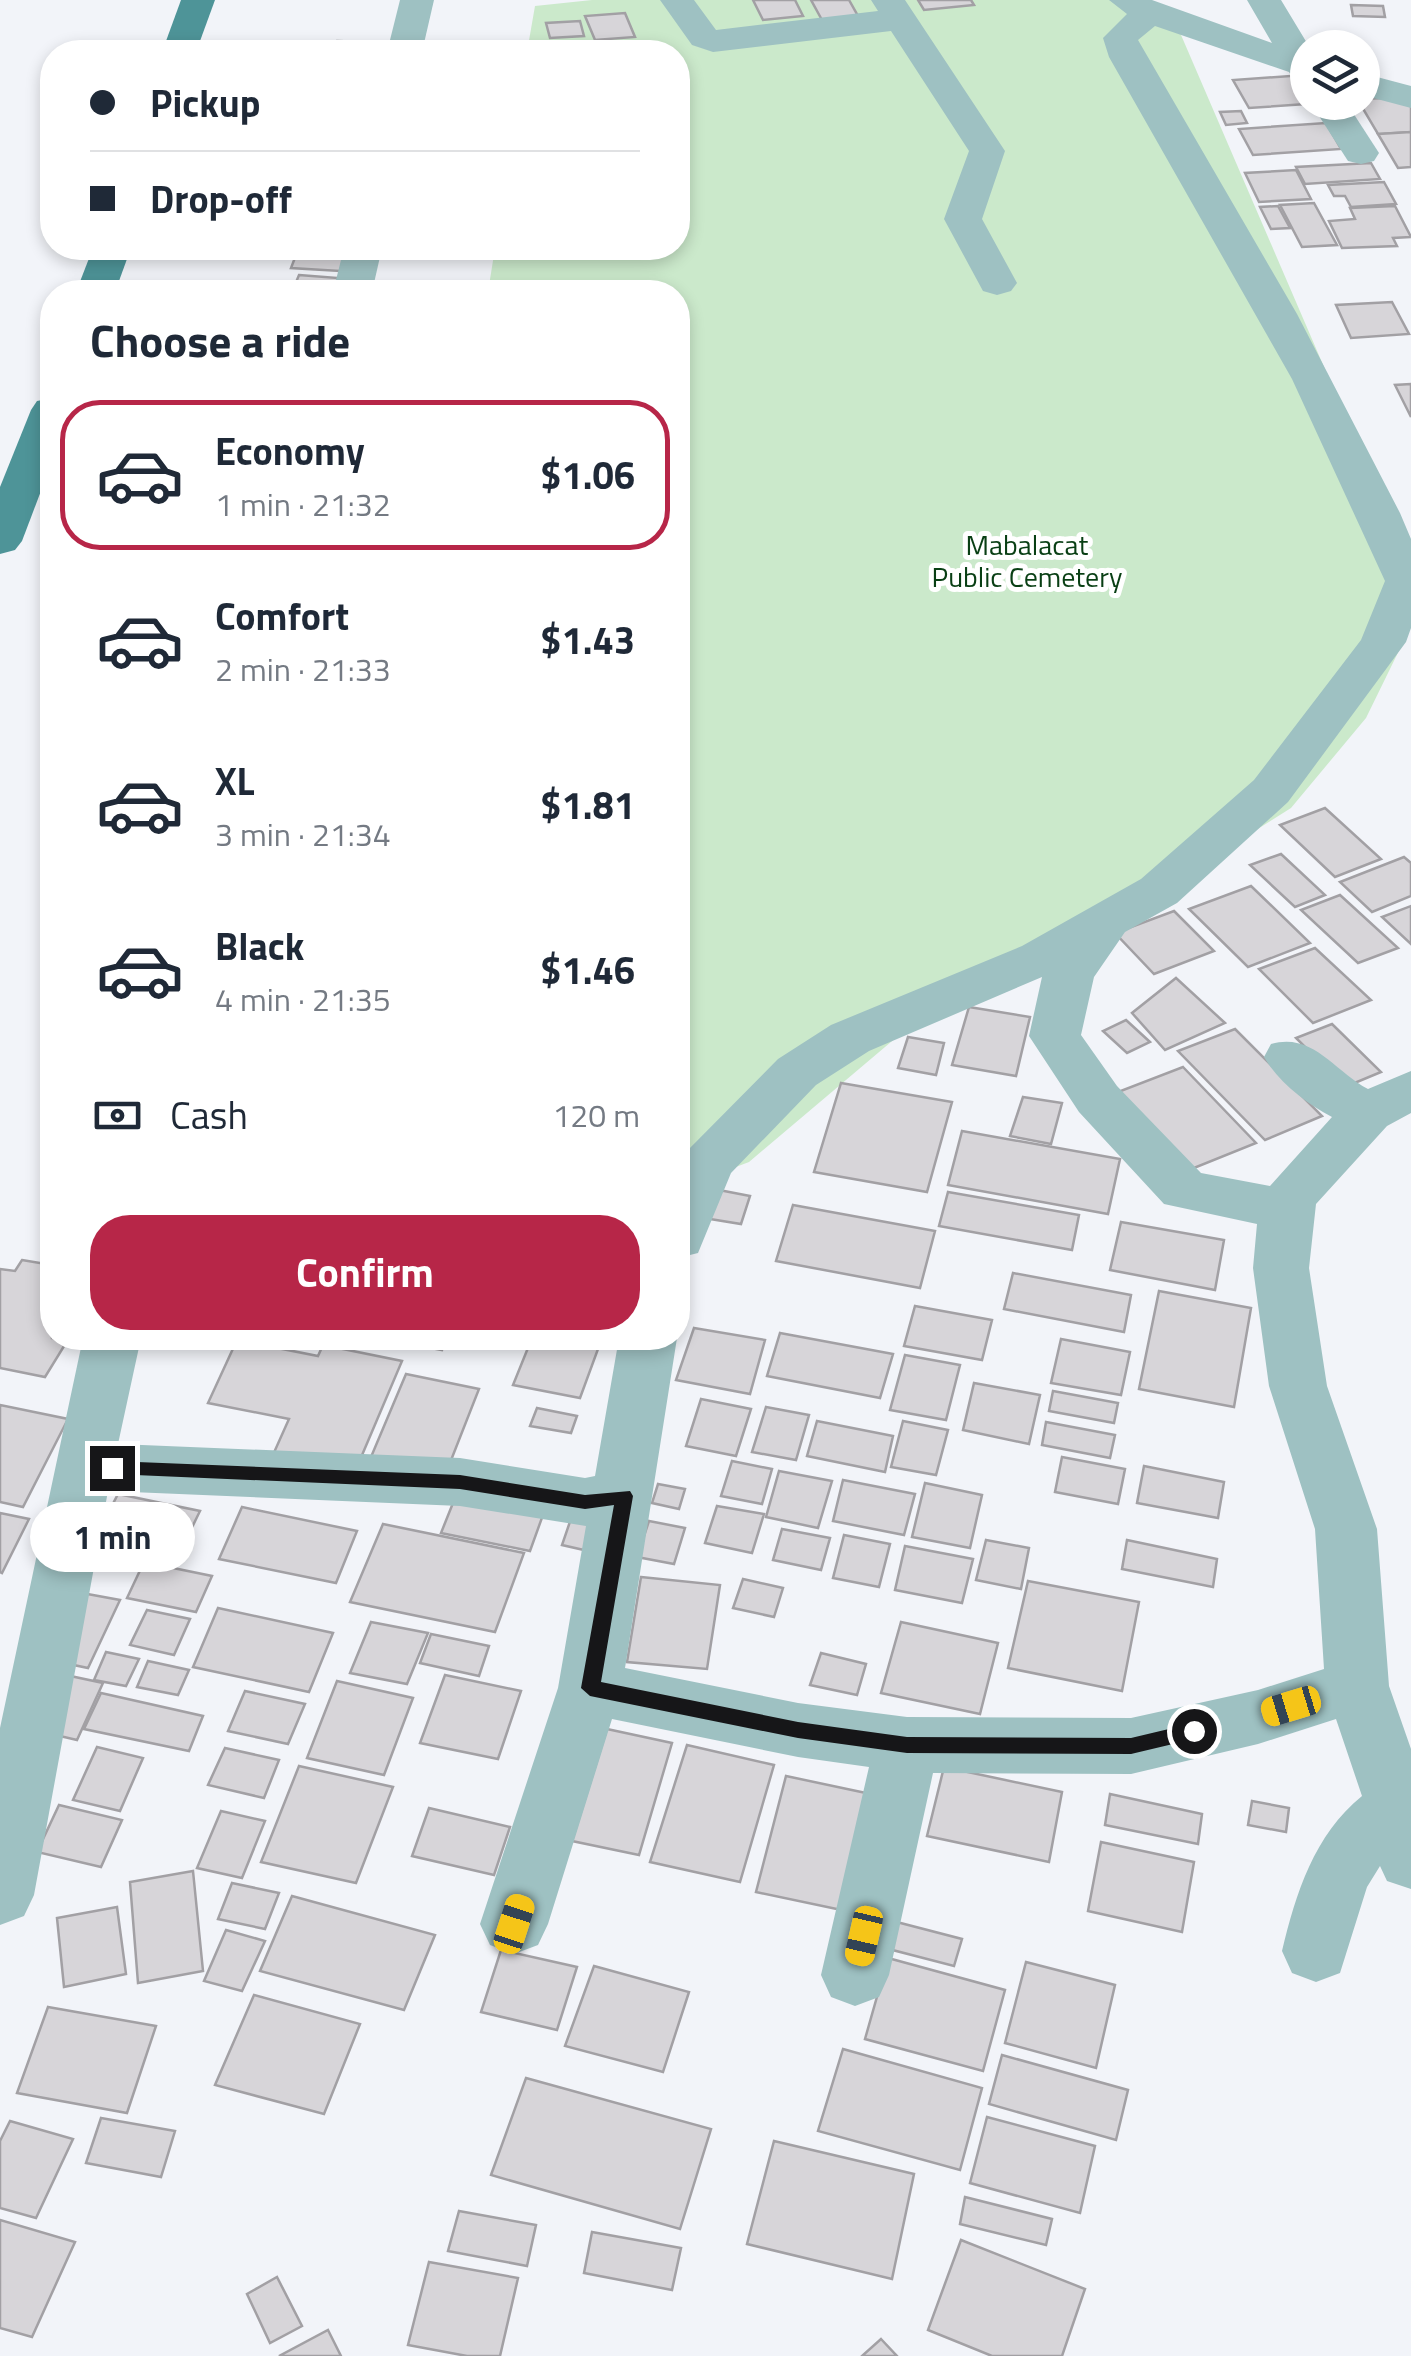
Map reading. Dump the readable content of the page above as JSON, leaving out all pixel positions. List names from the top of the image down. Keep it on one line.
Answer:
{"parks":["Mabalacat Public Cemetery"],"page":{"banner":["Pickup","Drop-off"],"heading":"Choose a ride","list":[{"name":"Economy","note":"1 min · 21:32","value":"$1.06"},{"name":"Comfort","note":"2 min · 21:33","value":"$1.43"},{"name":"XL","note":"3 min · 21:34","value":"$1.81"},{"name":"Black","note":"4 min · 21:35","value":"$1.46"}],"pay":["Cash","120 m"],"buttons":"Confirm","bubble":"1 min"}}
